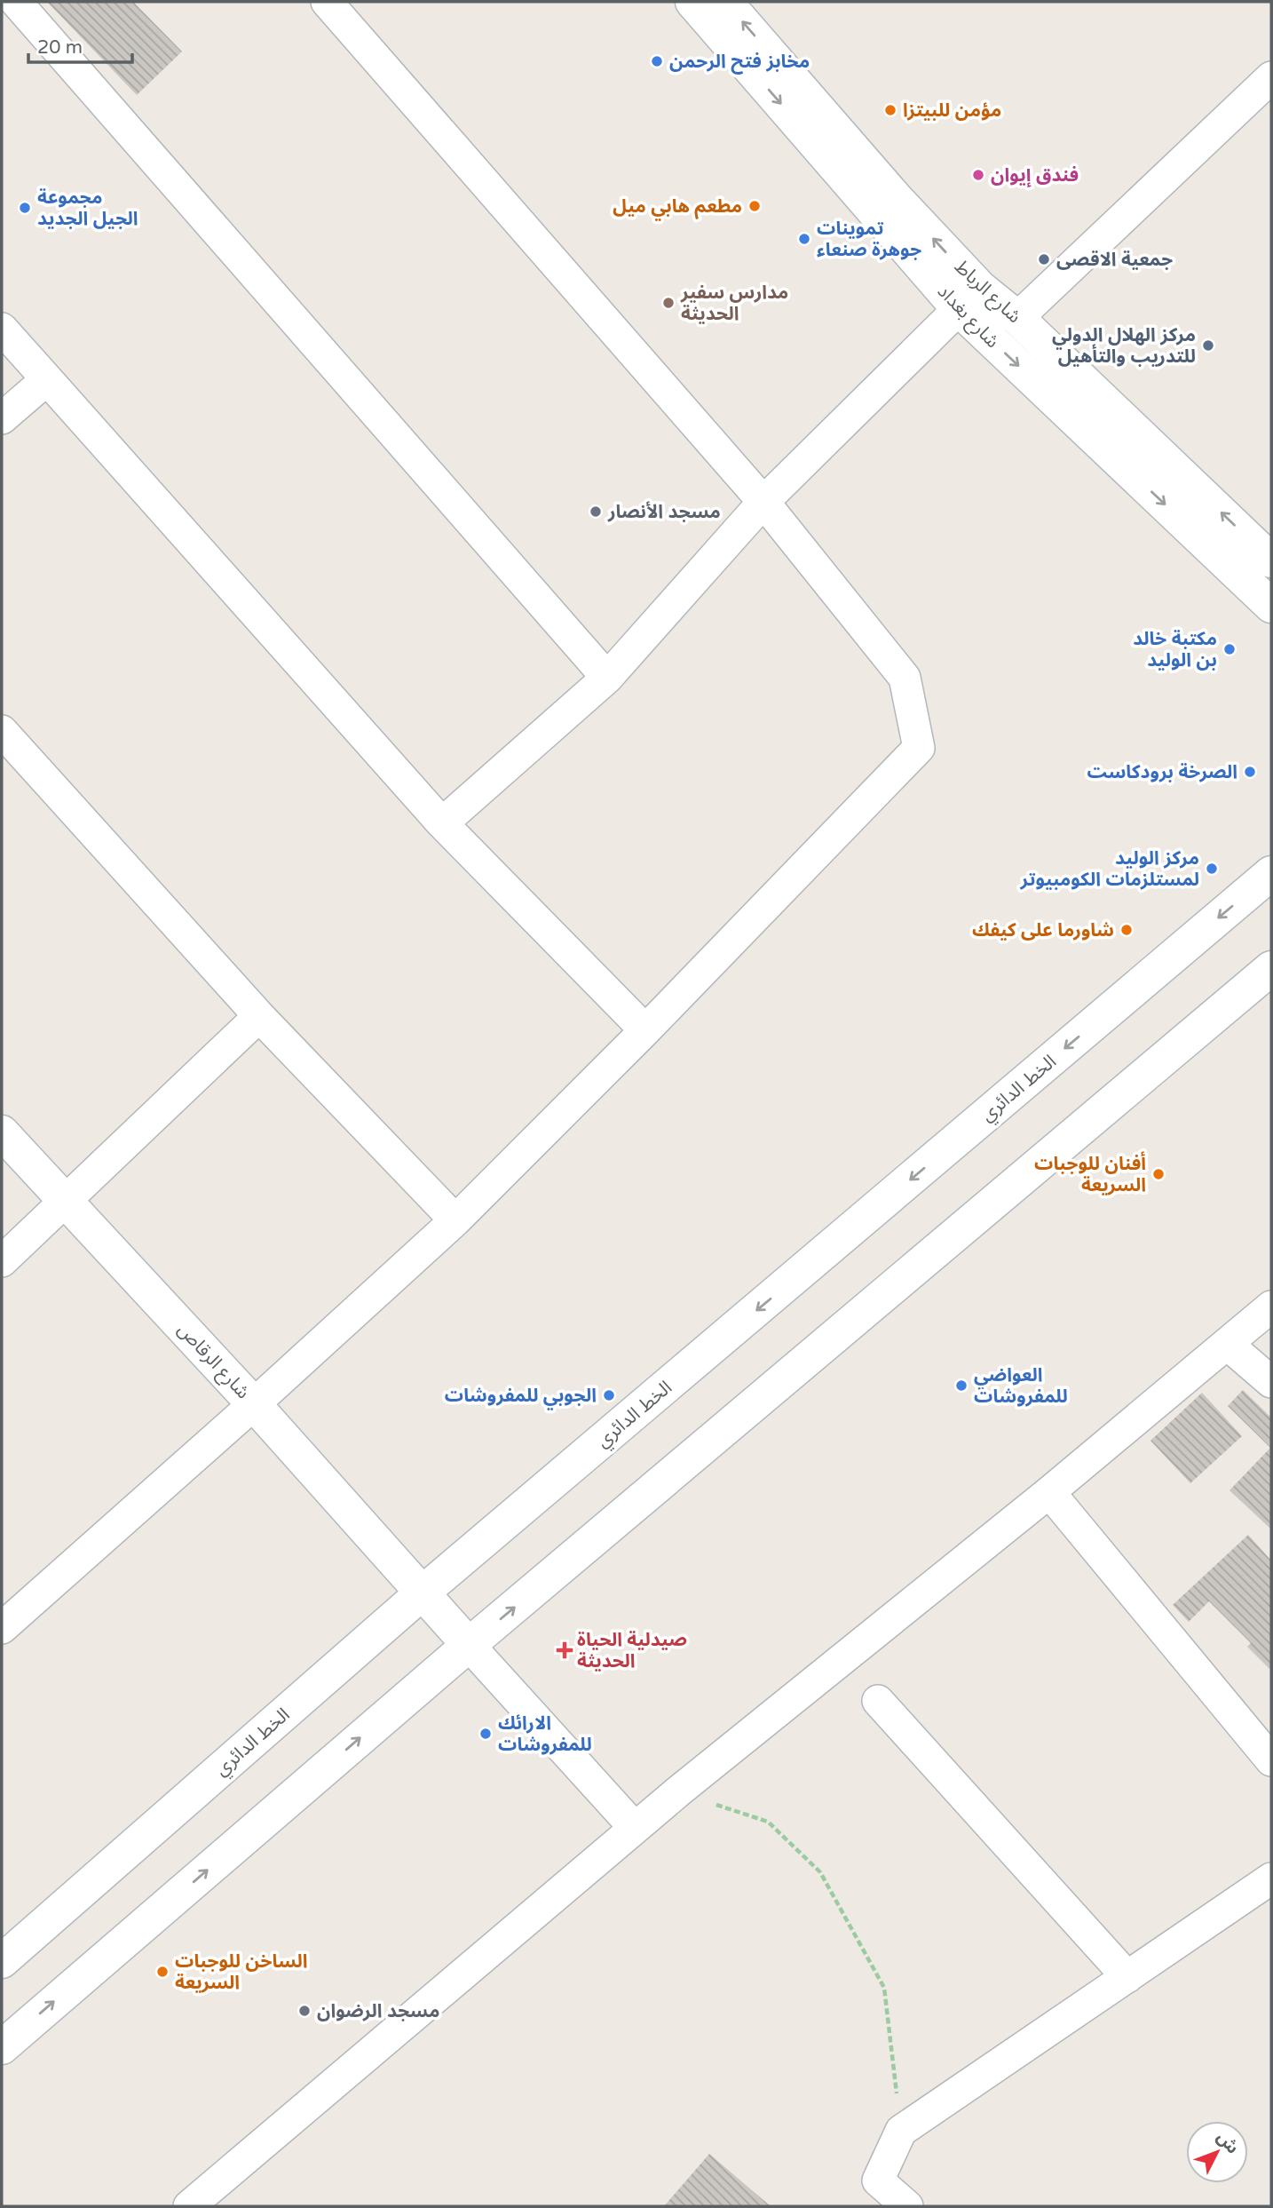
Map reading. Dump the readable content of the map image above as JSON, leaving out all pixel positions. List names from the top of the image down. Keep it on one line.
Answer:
{"streets":{"main road":["شارع الرباط","شارع بغداد","الخط الدائري","شارع الرقاص"]},"crossings":[["شارع الرباط","شارع بغداد"],["الخط الدائري","شارع الرقاص"]],"one_way":["شارع الرباط","شارع بغداد"],"places":{"other":["مخابز فتح الرحمن","مؤمن للبيتزا","فندق إيوان","مطعم هابي ميل","مجموعة الجيل الجديد","تموينات جوهرة صنعاء","جمعية الاقصى","مدارس سفير الحديثة","مركز الهلال الدولي للتدريب والتأهيل","مسجد الأنصار","مكتبة خالد بن الوليد","الصرخة برودكاست","مركز الوليد لمستلزمات الكومبيوتر","شاورما على كيفك","أفنان للوجبات السريعة","العواضي للمفروشات","الجوبي للمفروشات","الارائك للمفروشات","الساخن للوجبات السريعة","مسجد الرضوان"],"health":["صيدلية الحياة الحديثة"]},"scale_bar":"20 m","north":"top right"}
